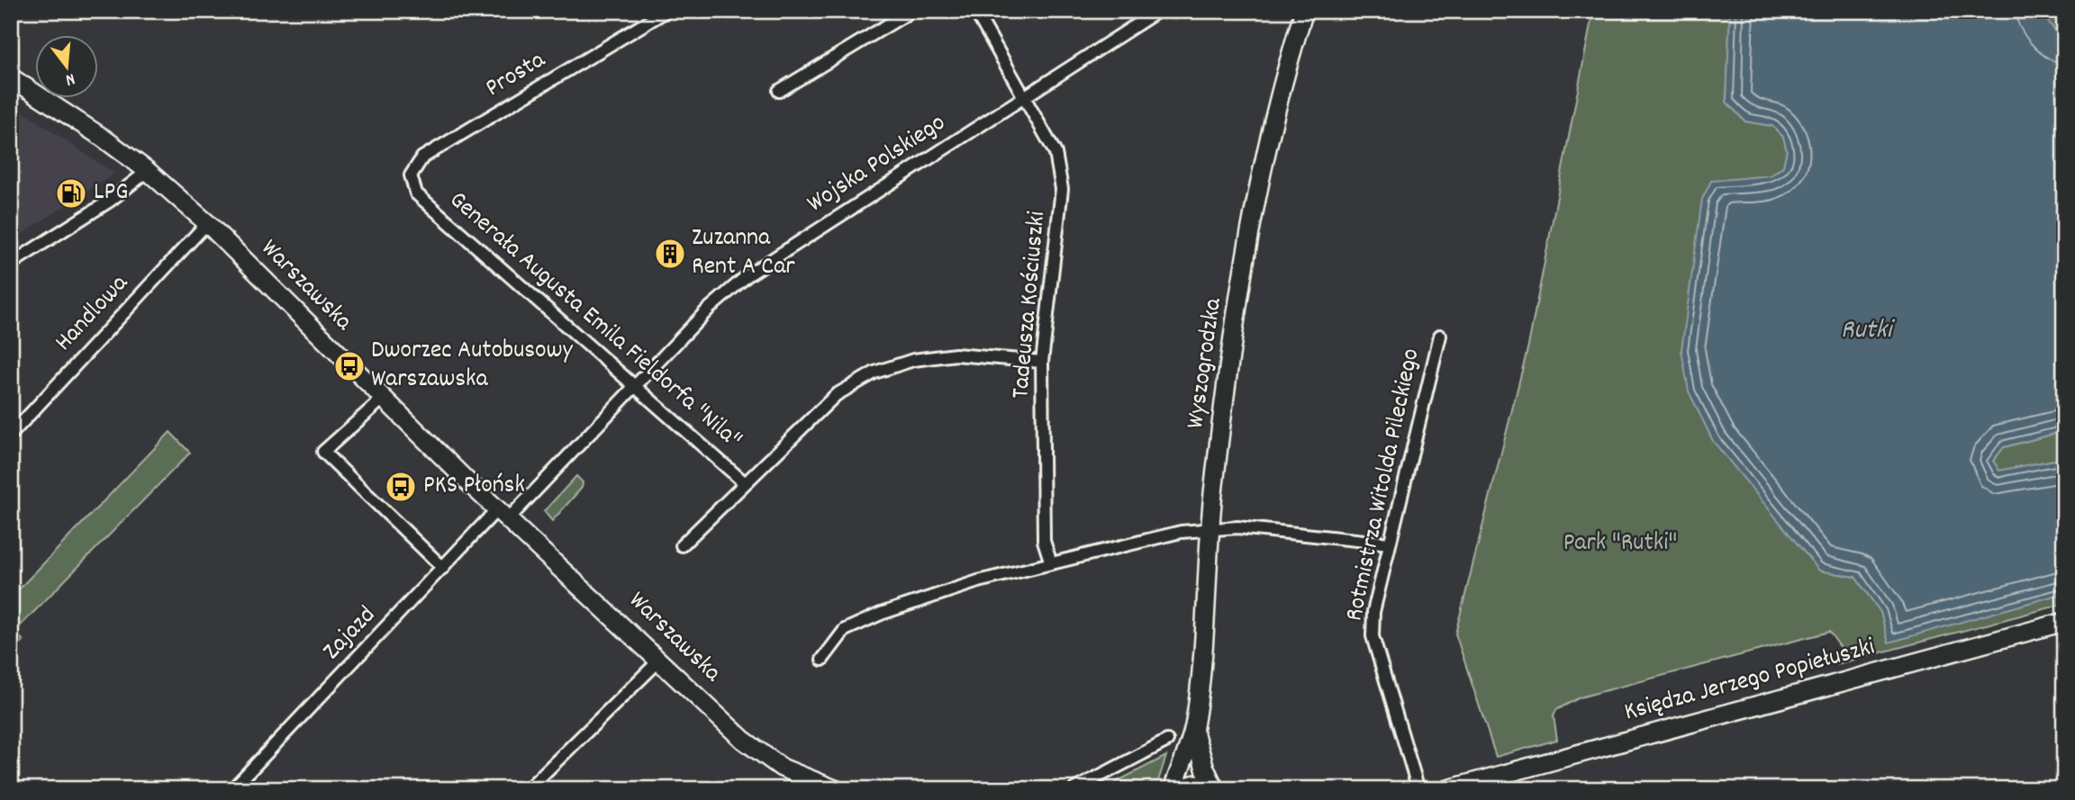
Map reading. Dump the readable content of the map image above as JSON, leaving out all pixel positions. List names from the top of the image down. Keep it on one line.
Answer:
{"streets":{"street":["Prosta","Wojska Polskiego","Warszawska","Tadeusza Kościuszki","Handlowa","Generała Augusta Emila Fieldorfa \"Nila\"","Wyszogrodzka","Rotmistrza Witolda Pileckiego","Zajazd","Księdza Jerzego Popiełuszki"]},"crossings":[["Prosta","Generała Augusta Emila Fieldorfa \"Nila\""],["Wojska Polskiego","Warszawska"],["Wojska Polskiego","Tadeusza Kościuszki"],["Wojska Polskiego","Generała Augusta Emila Fieldorfa \"Nila\""],["Wojska Polskiego","Zajazd"],["Warszawska","Handlowa"],["Warszawska","Zajazd"]],"water":["Rutki"],"parks":["Park \"Rutki\""],"places":{"fuel station":["LPG"],"building":["Zuzanna Rent A Car"],"bus stop":["Dworzec Autobusowy Warszawska","PKS Płońsk"]},"north":"bottom"}
